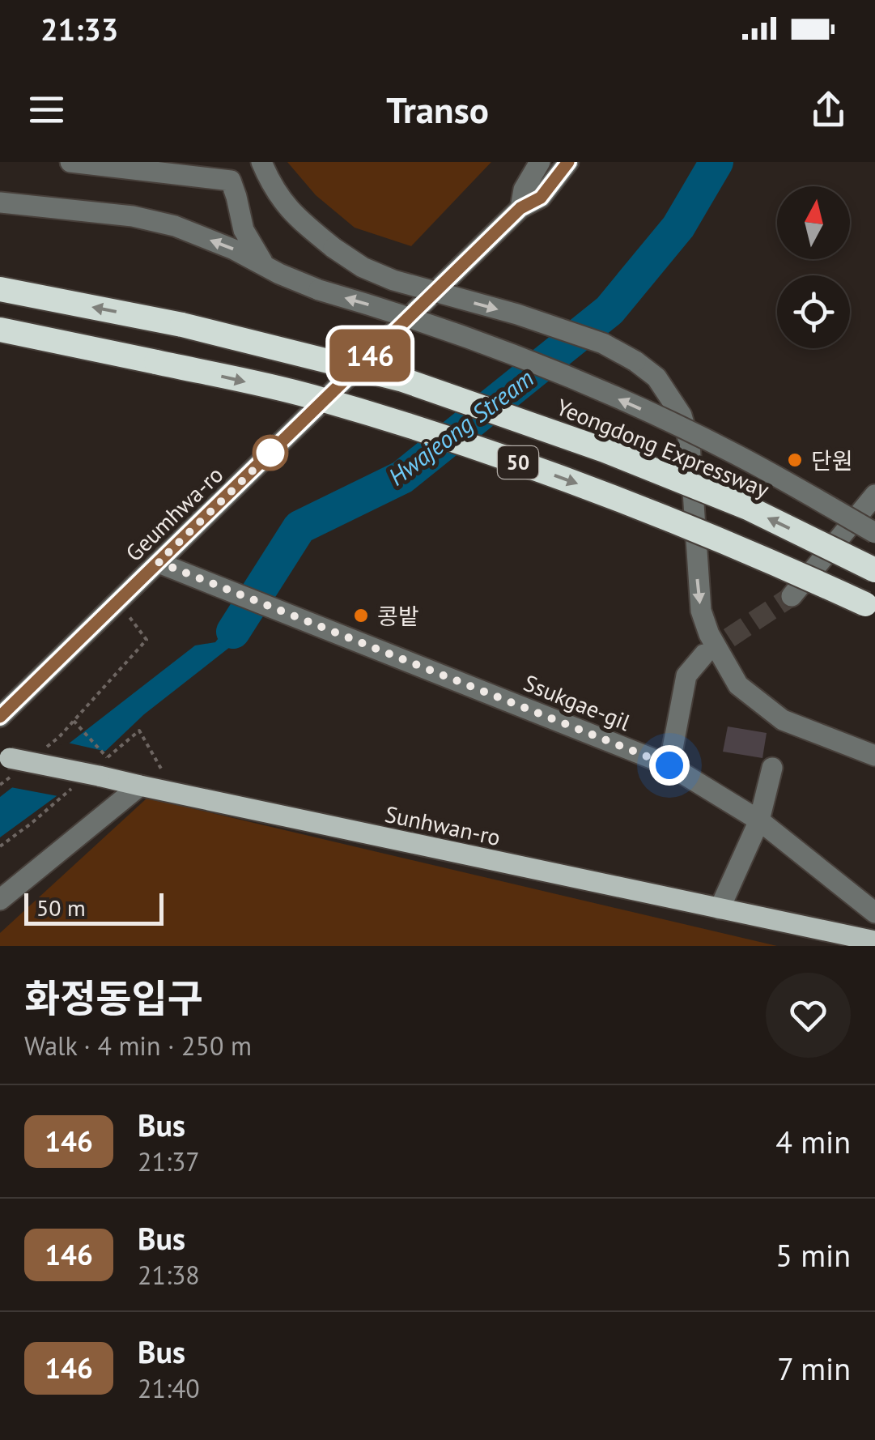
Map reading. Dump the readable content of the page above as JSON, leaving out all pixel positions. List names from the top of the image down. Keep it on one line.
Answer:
{"streets":{"highway":["Yeongdong Expressway","50"],"main road":["Sunhwan-ro"],"street":["Geumhwa-ro","Ssukgae-gil"]},"crossings":[["Geumhwa-ro","Ssukgae-gil"]],"water":["Hwajeong Stream"],"places":["단원","콩밭"],"lines":["bus line 146"],"scale_bar":"50 m","north":"top","page":{"status":"21:33","header":"Transo","on_map":"146","scale":"50 m","heading":["화정동입구","Walk · 4 min · 250 m"],"list":[{"mark":"146","name":"Bus","note":"21:37","value":"4 min"},{"mark":"146","name":"Bus","note":"21:38","value":"5 min"},{"mark":"146","name":"Bus","note":"21:40","value":"7 min"}]}}
